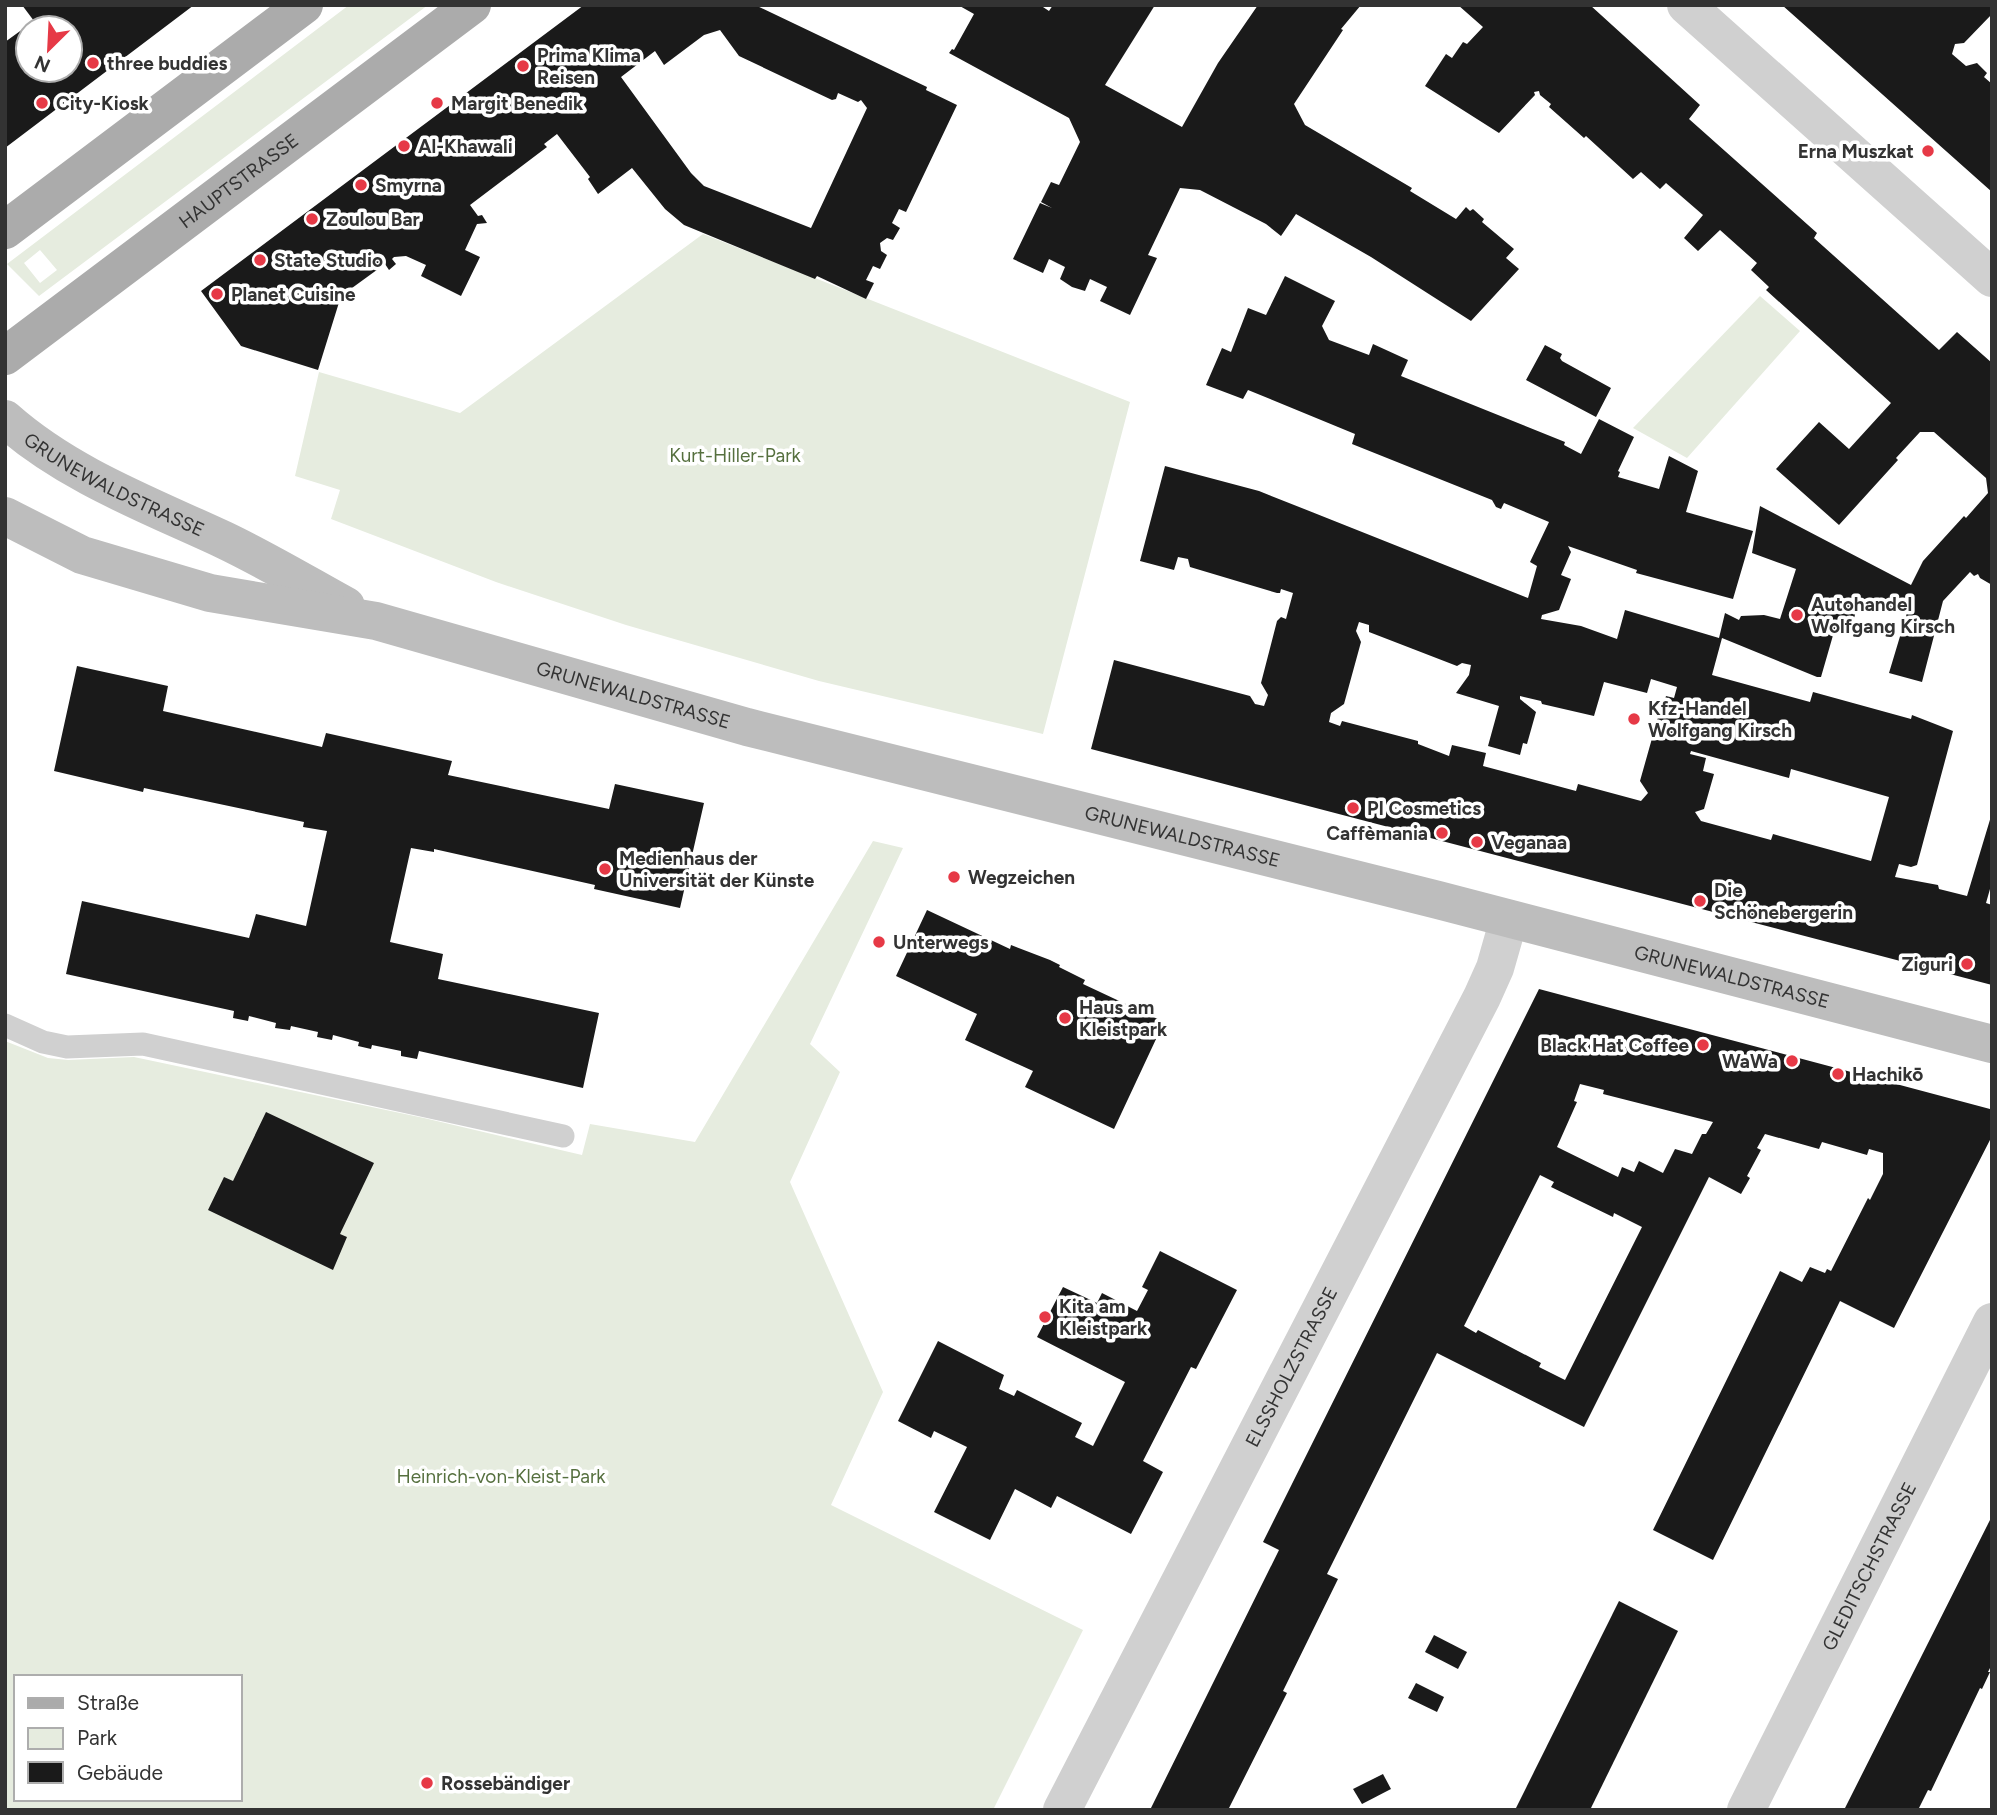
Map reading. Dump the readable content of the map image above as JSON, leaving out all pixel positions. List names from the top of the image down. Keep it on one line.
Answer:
{"streets":{"main road":["HAUPTSTRASSE","GRUNEWALDSTRASSE"],"street":["ELSSHOLZSTRASSE","GLEDITSCHSTRASSE"]},"crossings":[["GRUNEWALDSTRASSE","ELSSHOLZSTRASSE"]],"parks":["Kurt-Hiller-Park","Heinrich-von-Kleist-Park"],"places":["three buddies","Prima Klima Reisen","City-Kiosk","Margit Benedik","Al-Khawali","Erna Muszkat","Smyrna","Zoulou Bar","State Studio","Planet Cuisine","Autohandel Wolfgang Kirsch","Kfz-Handel Wolfgang Kirsch","PI Cosmetics","Caffèmania","Veganaa","Medienhaus der Universität der Künste","Wegzeichen","Die Schönebergerin","Unterwegs","Ziguri","Haus am Kleistpark","Black Hat Coffee","WaWa","Hachikō","Kita am Kleistpark","Rossebändiger"],"legend":["Straße","Park","Gebäude"],"north":"bottom left"}
